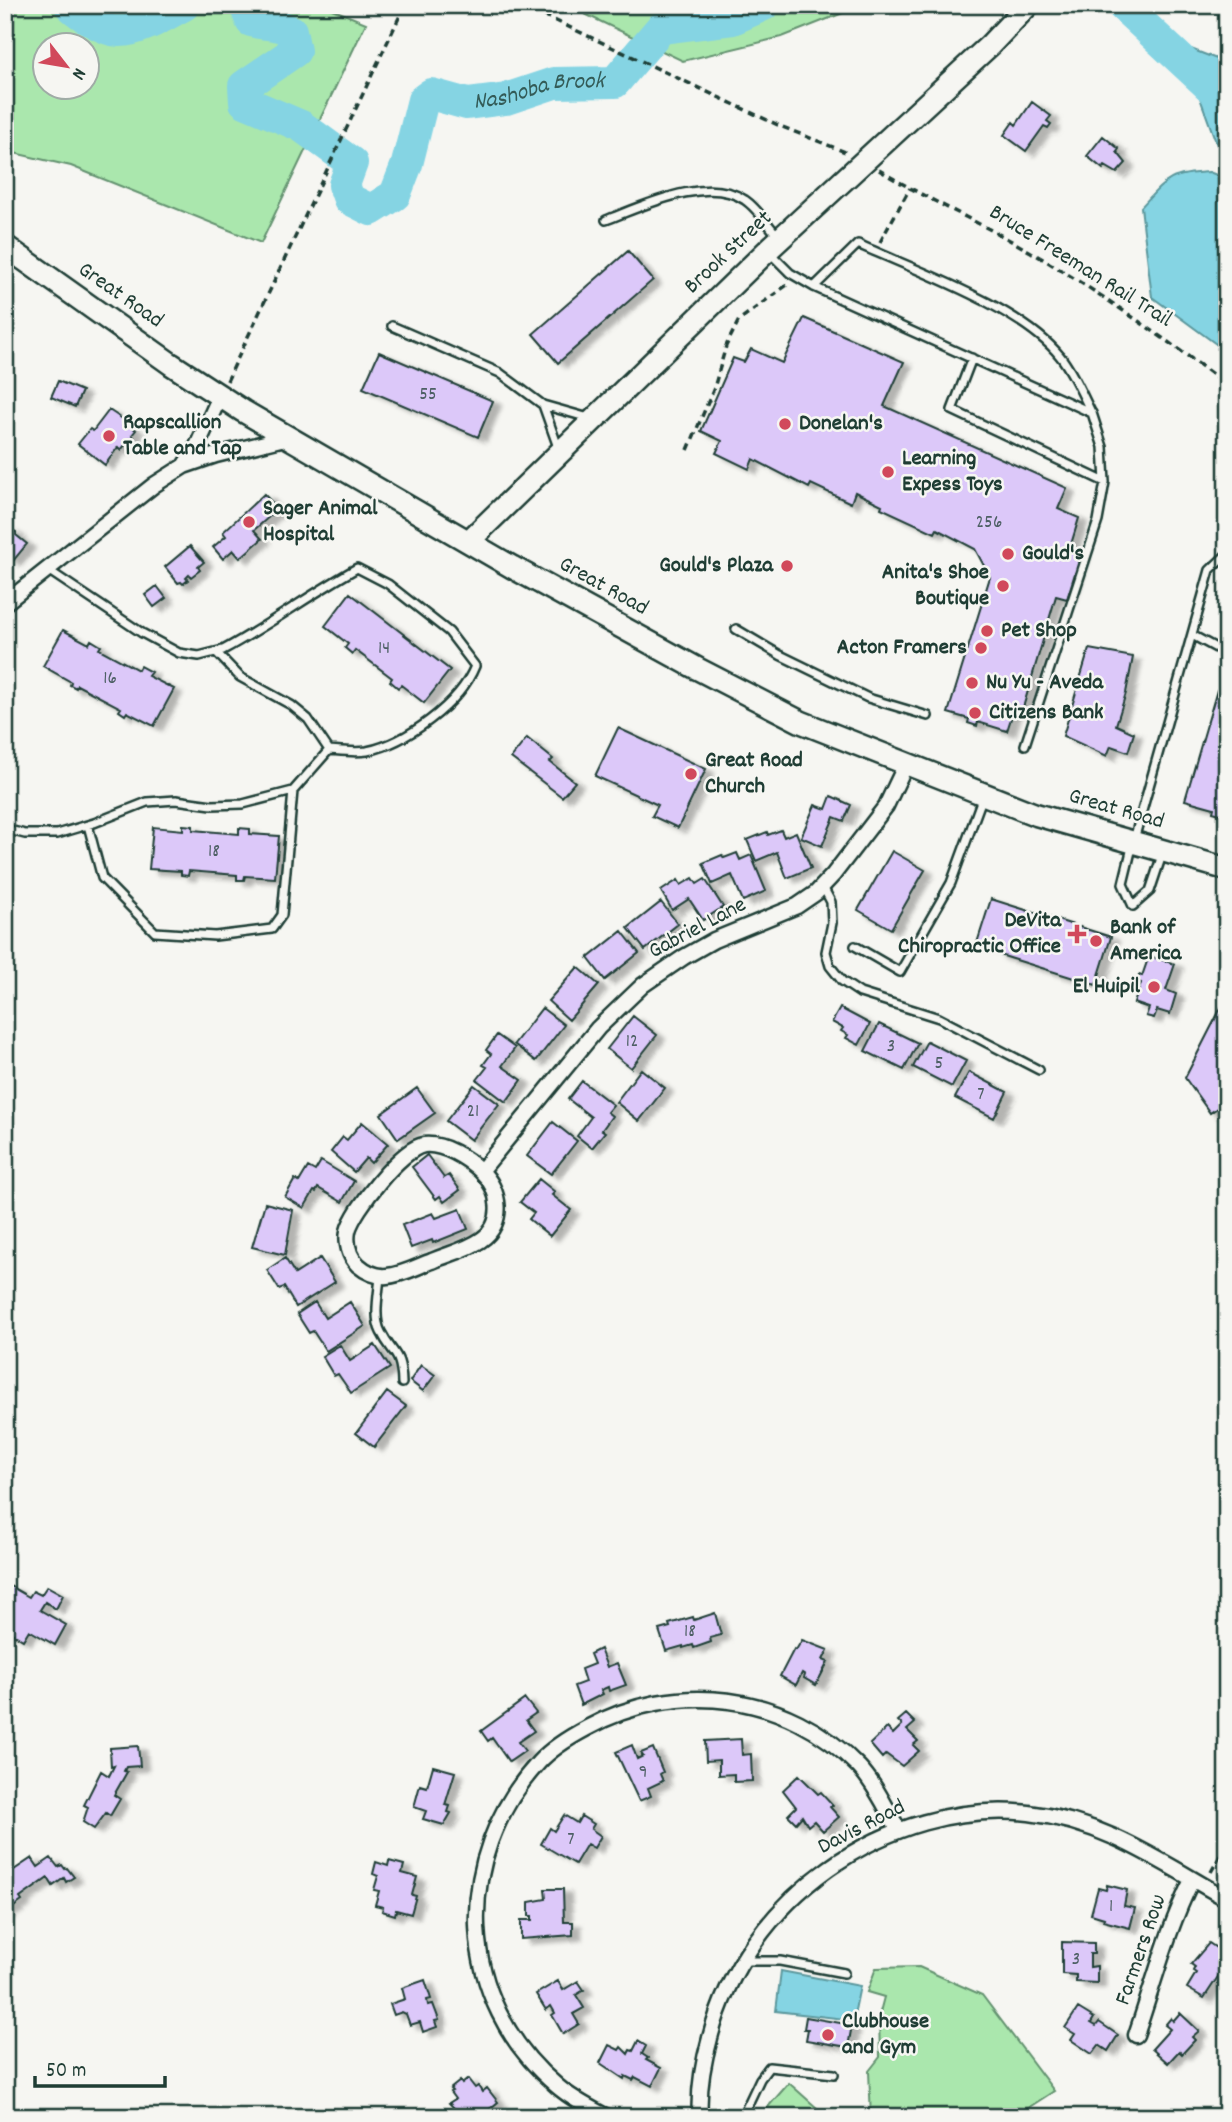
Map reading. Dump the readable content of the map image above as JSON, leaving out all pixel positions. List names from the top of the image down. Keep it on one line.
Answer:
{"streets":{"main road":["Brook Street","Great Road"],"street":["Gabriel Lane","Davis Road","Farmers Row"],"path":["Bruce Freeman Rail Trail"]},"crossings":[["Brook Street","Great Road"],["Great Road","Gabriel Lane"],["Davis Road","Farmers Row"]],"water":["Nashoba Brook"],"places":{"other":["Donelan's","Rapscallion Table and Tap","Learning Expess Toys","Sager Animal Hospital","Gould's","Gould's Plaza","Anita's Shoe Boutique","Pet Shop","Acton Framers","Nu Yu - Aveda","Citizens Bank","Great Road Church","Bank of America","El Huipil","Clubhouse and Gym"],"health":["DeVita Chiropractic Office"]},"house_numbers":["55","256","14","16","18","12","3","5","7","21","18","9","7","1","3"],"scale_bar":"50 m","north":"bottom right"}
